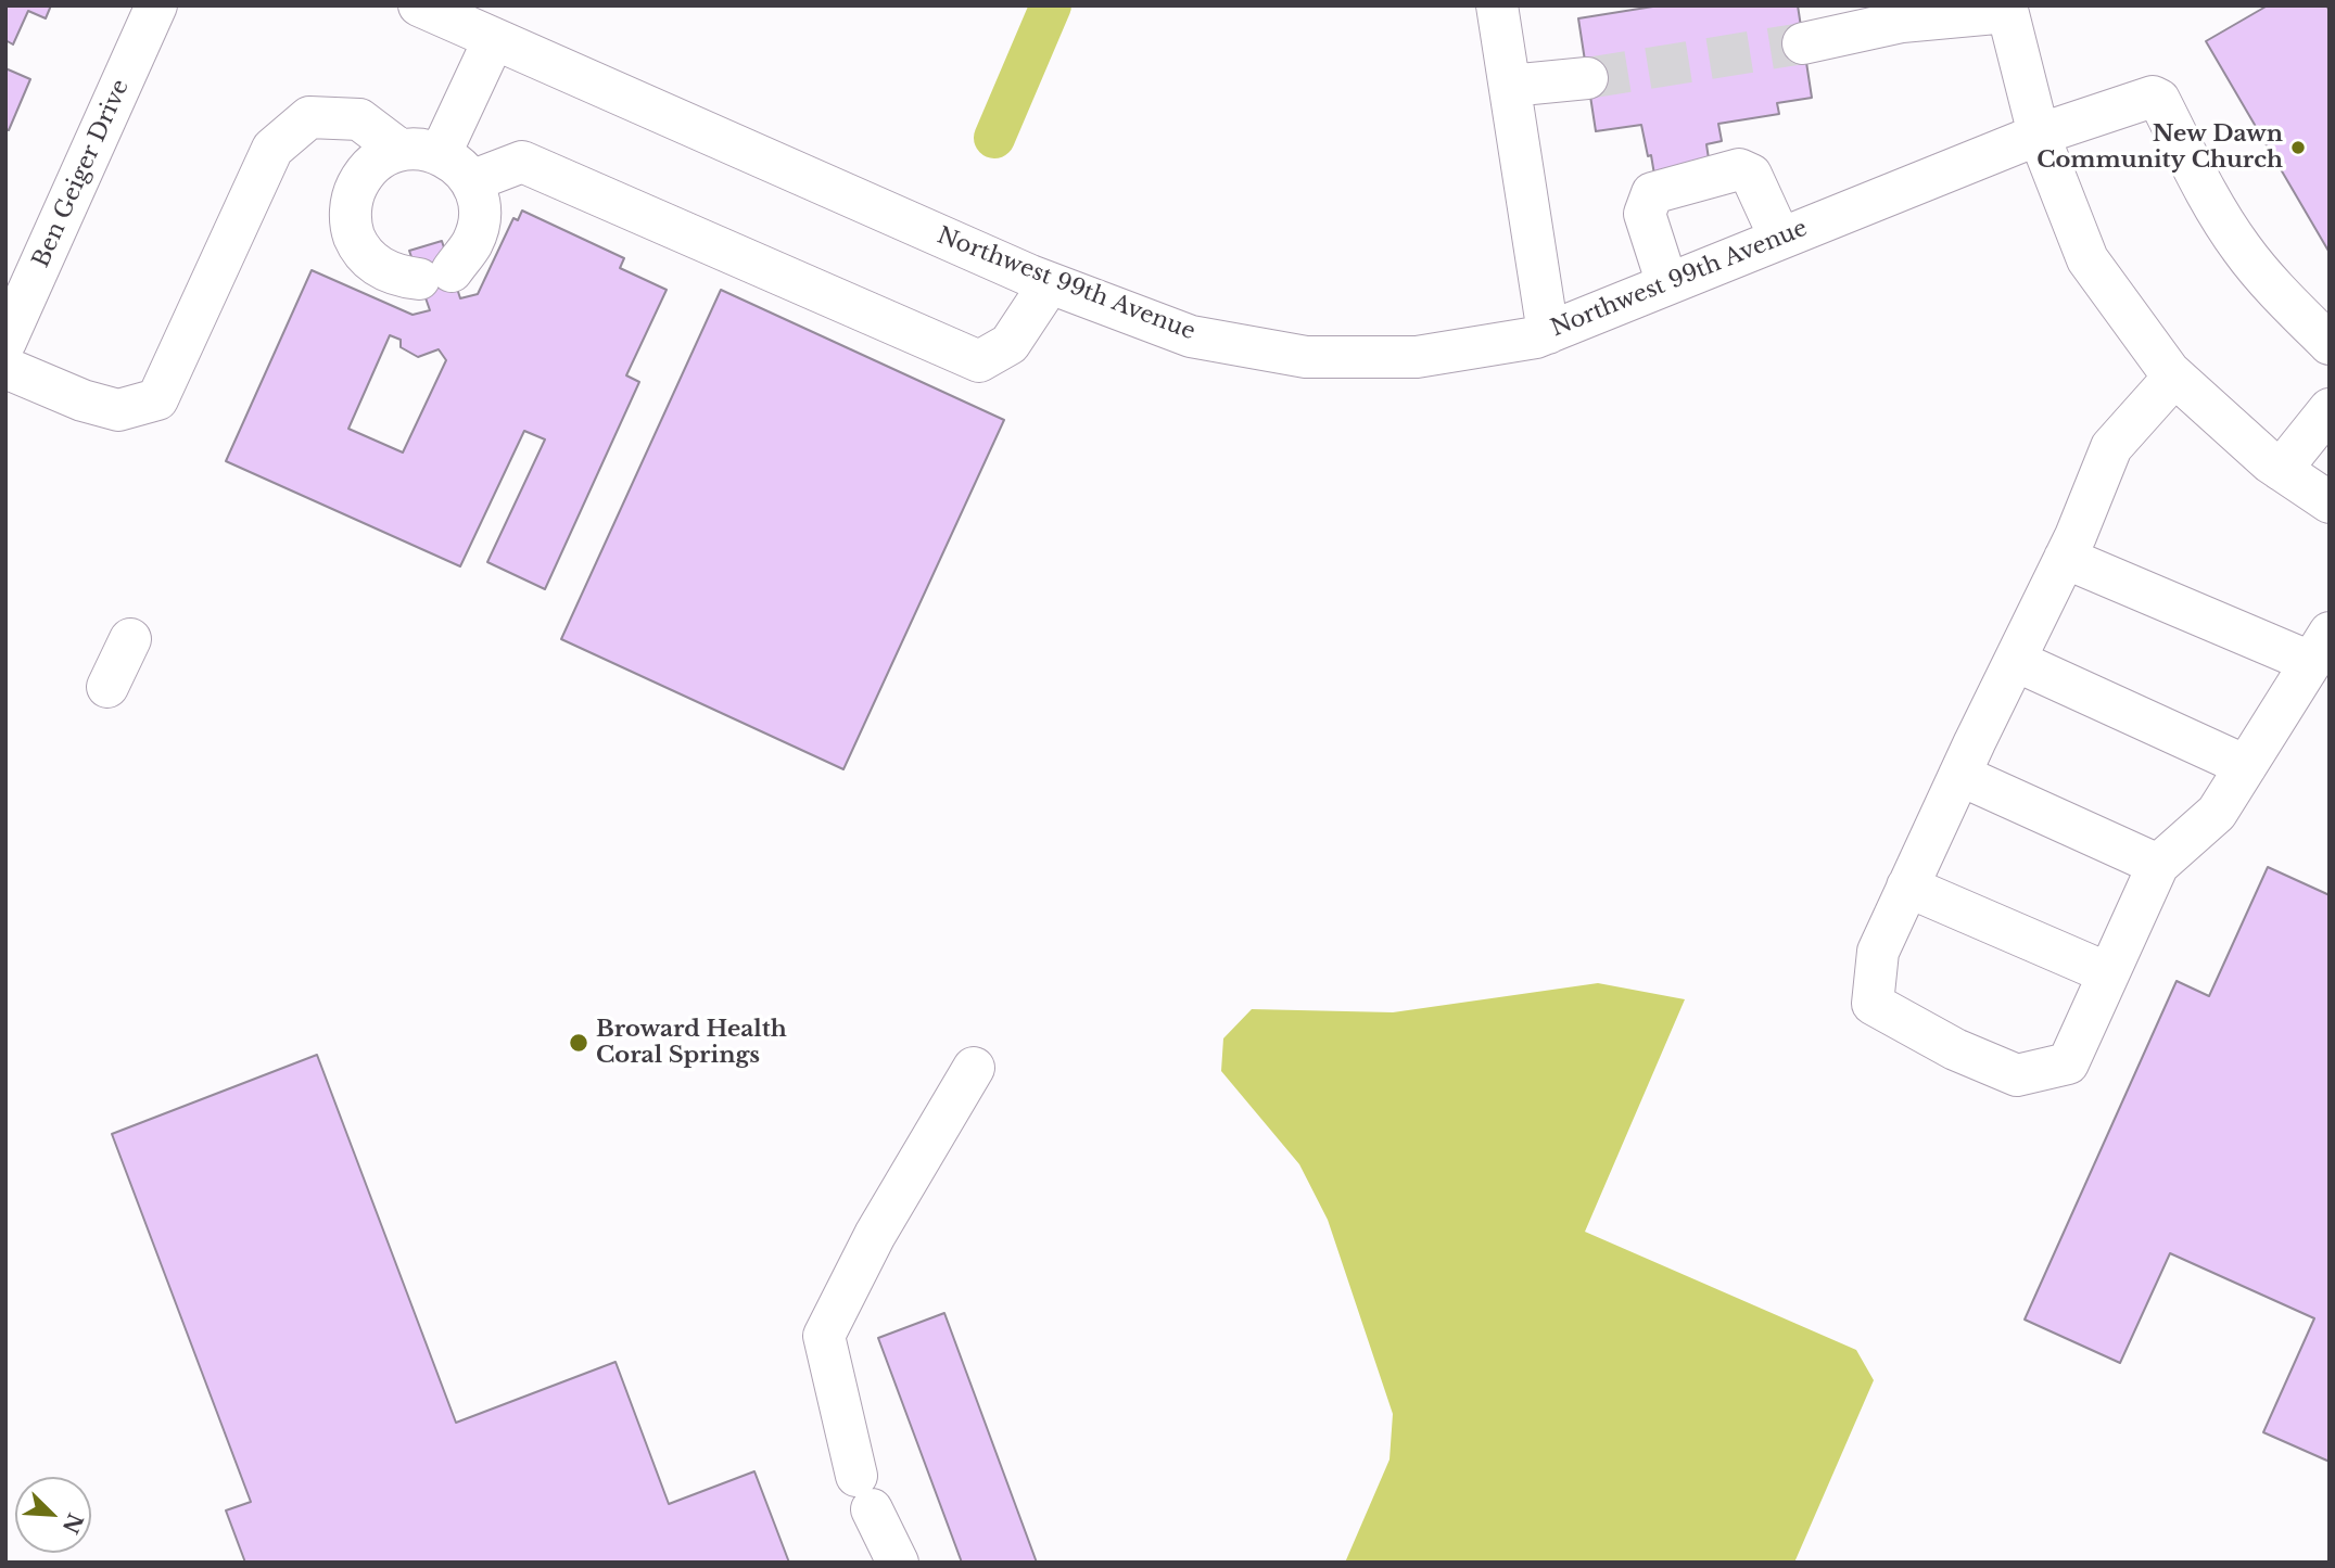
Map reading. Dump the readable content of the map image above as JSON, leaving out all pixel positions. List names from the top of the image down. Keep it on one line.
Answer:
{"streets":{"street":["Ben Geiger Drive","Northwest 99th Avenue"]},"places":["New Dawn Community Church","Broward Health Coral Springs"],"north":"bottom right"}
